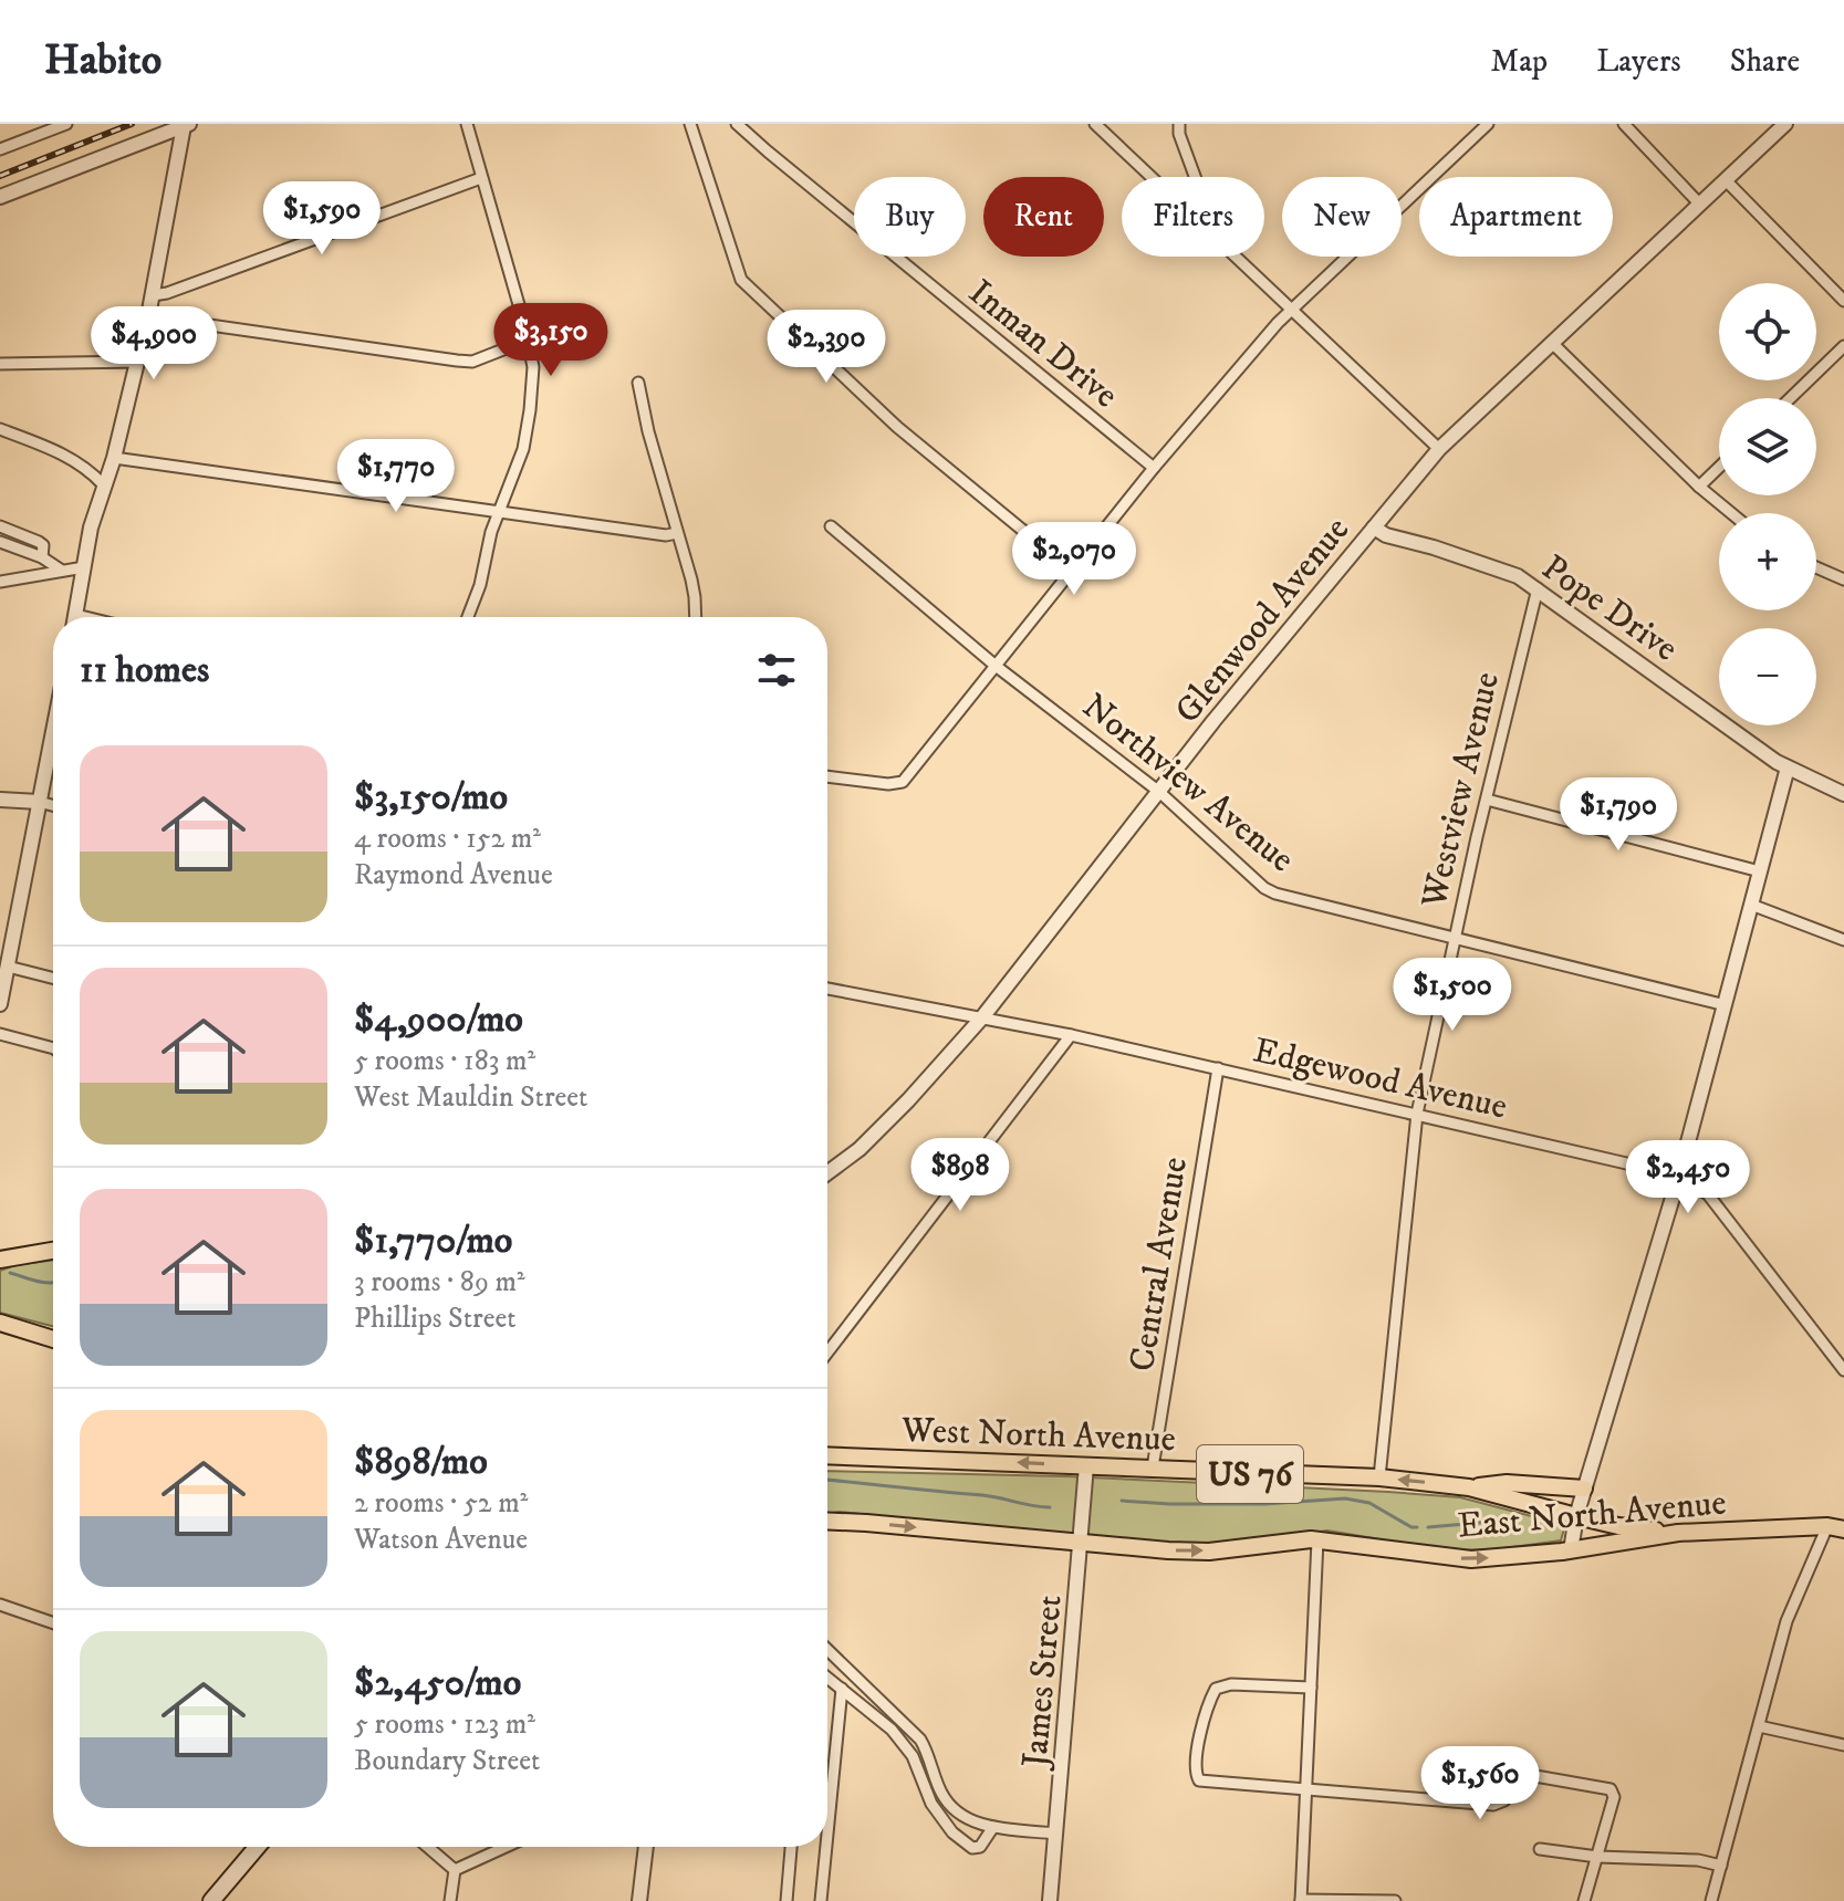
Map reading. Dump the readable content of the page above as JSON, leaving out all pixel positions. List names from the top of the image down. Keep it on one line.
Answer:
{"streets":{"main road":["West North Avenue","US 76","East North Avenue"],"street":["Inman Drive","Pope Drive","Glenwood Avenue","Northview Avenue","Westview Avenue","Edgewood Avenue","Central Avenue","James Street"]},"crossings":[["Pope Drive","Glenwood Avenue"],["Pope Drive","Westview Avenue"],["Glenwood Avenue","Northview Avenue"],["Glenwood Avenue","Edgewood Avenue"],["Northview Avenue","Westview Avenue"],["Westview Avenue","Edgewood Avenue"],["Westview Avenue","West North Avenue"],["Edgewood Avenue","Central Avenue"],["Central Avenue","West North Avenue"],["West North Avenue","East North Avenue"],["West North Avenue","James Street"],["East North Avenue","James Street"]],"one_way":["West North Avenue","East North Avenue"],"page":{"header":"Habito","nav":["Map","Layers","Share"],"chip":["Buy","Rent","Filters","New","Apartment"],"price":["$1,590","$3,150","$4,900","$2,390","$1,770","$2,070","$1,790","$1,500","$898","$2,450","$1,560"],"map_buttons":["+","−"],"heading":"11 homes","list":[{"name":"$3,150/mo","note":"4 rooms · 152 m² · Raymond Avenue"},{"name":"$4,900/mo","note":"5 rooms · 183 m² · West Mauldin Street"},{"name":"$1,770/mo","note":"3 rooms · 89 m² · Phillips Street"},{"name":"$898/mo","note":"2 rooms · 52 m² · Watson Avenue"},{"name":"$2,450/mo","note":"5 rooms · 123 m² · Boundary Street"}]}}
